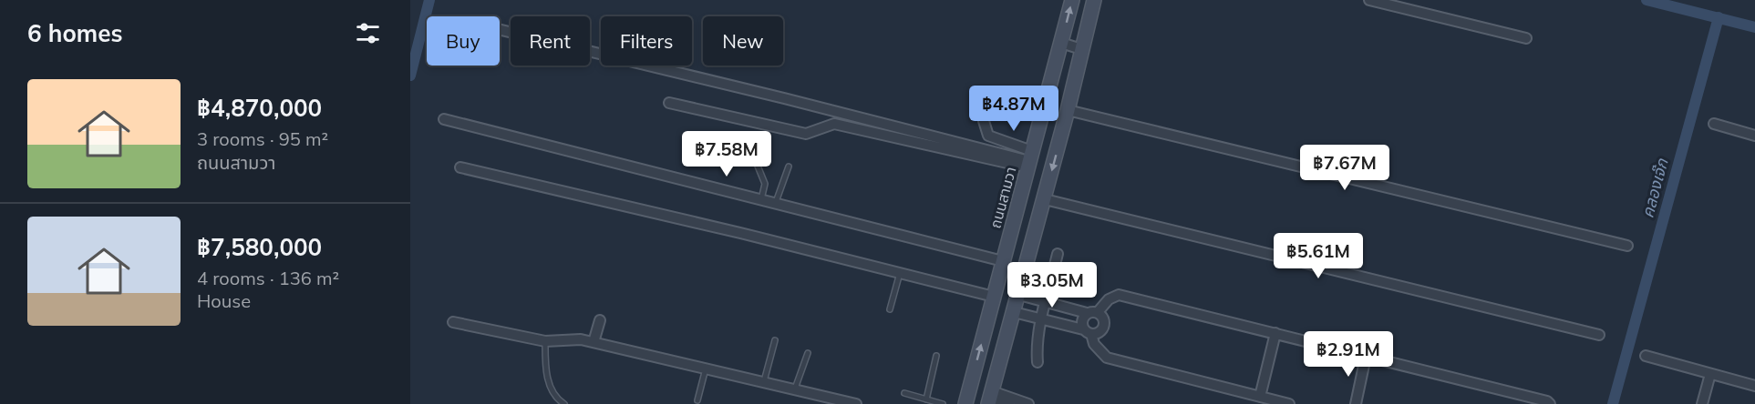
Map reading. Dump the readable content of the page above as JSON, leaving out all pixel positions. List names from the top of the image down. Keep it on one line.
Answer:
{"streets":{"street":["ถนนสามวา"]},"water":["คลองเจ๊ก"],"page":{"heading":"6 homes","chip":["Buy","Rent","Filters","New"],"list":[{"name":"฿4,870,000","note":"3 rooms · 95 m² · ถนนสามวา"},{"name":"฿7,580,000","note":"4 rooms · 136 m² · House"}],"price":["฿4.87M","฿7.58M","฿7.67M","฿5.61M","฿3.05M","฿2.91M"]}}
